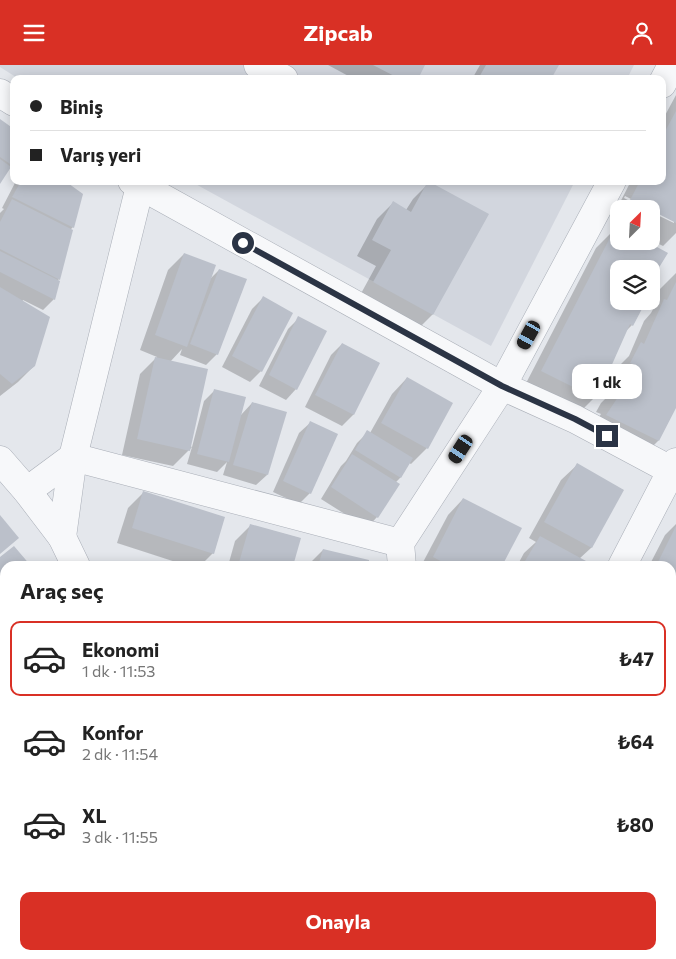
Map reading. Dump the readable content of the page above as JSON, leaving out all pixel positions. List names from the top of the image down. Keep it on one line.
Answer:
{"north":"top right","page":{"header":"Zipcab","banner":["Biniş","Varış yeri"],"bubble":"1 dk","heading":"Araç seç","list":[{"name":"Ekonomi","note":"1 dk · 11:53","value":"₺47"},{"name":"Konfor","note":"2 dk · 11:54","value":"₺64"},{"name":"XL","note":"3 dk · 11:55","value":"₺80"}],"buttons":"Onayla"}}
